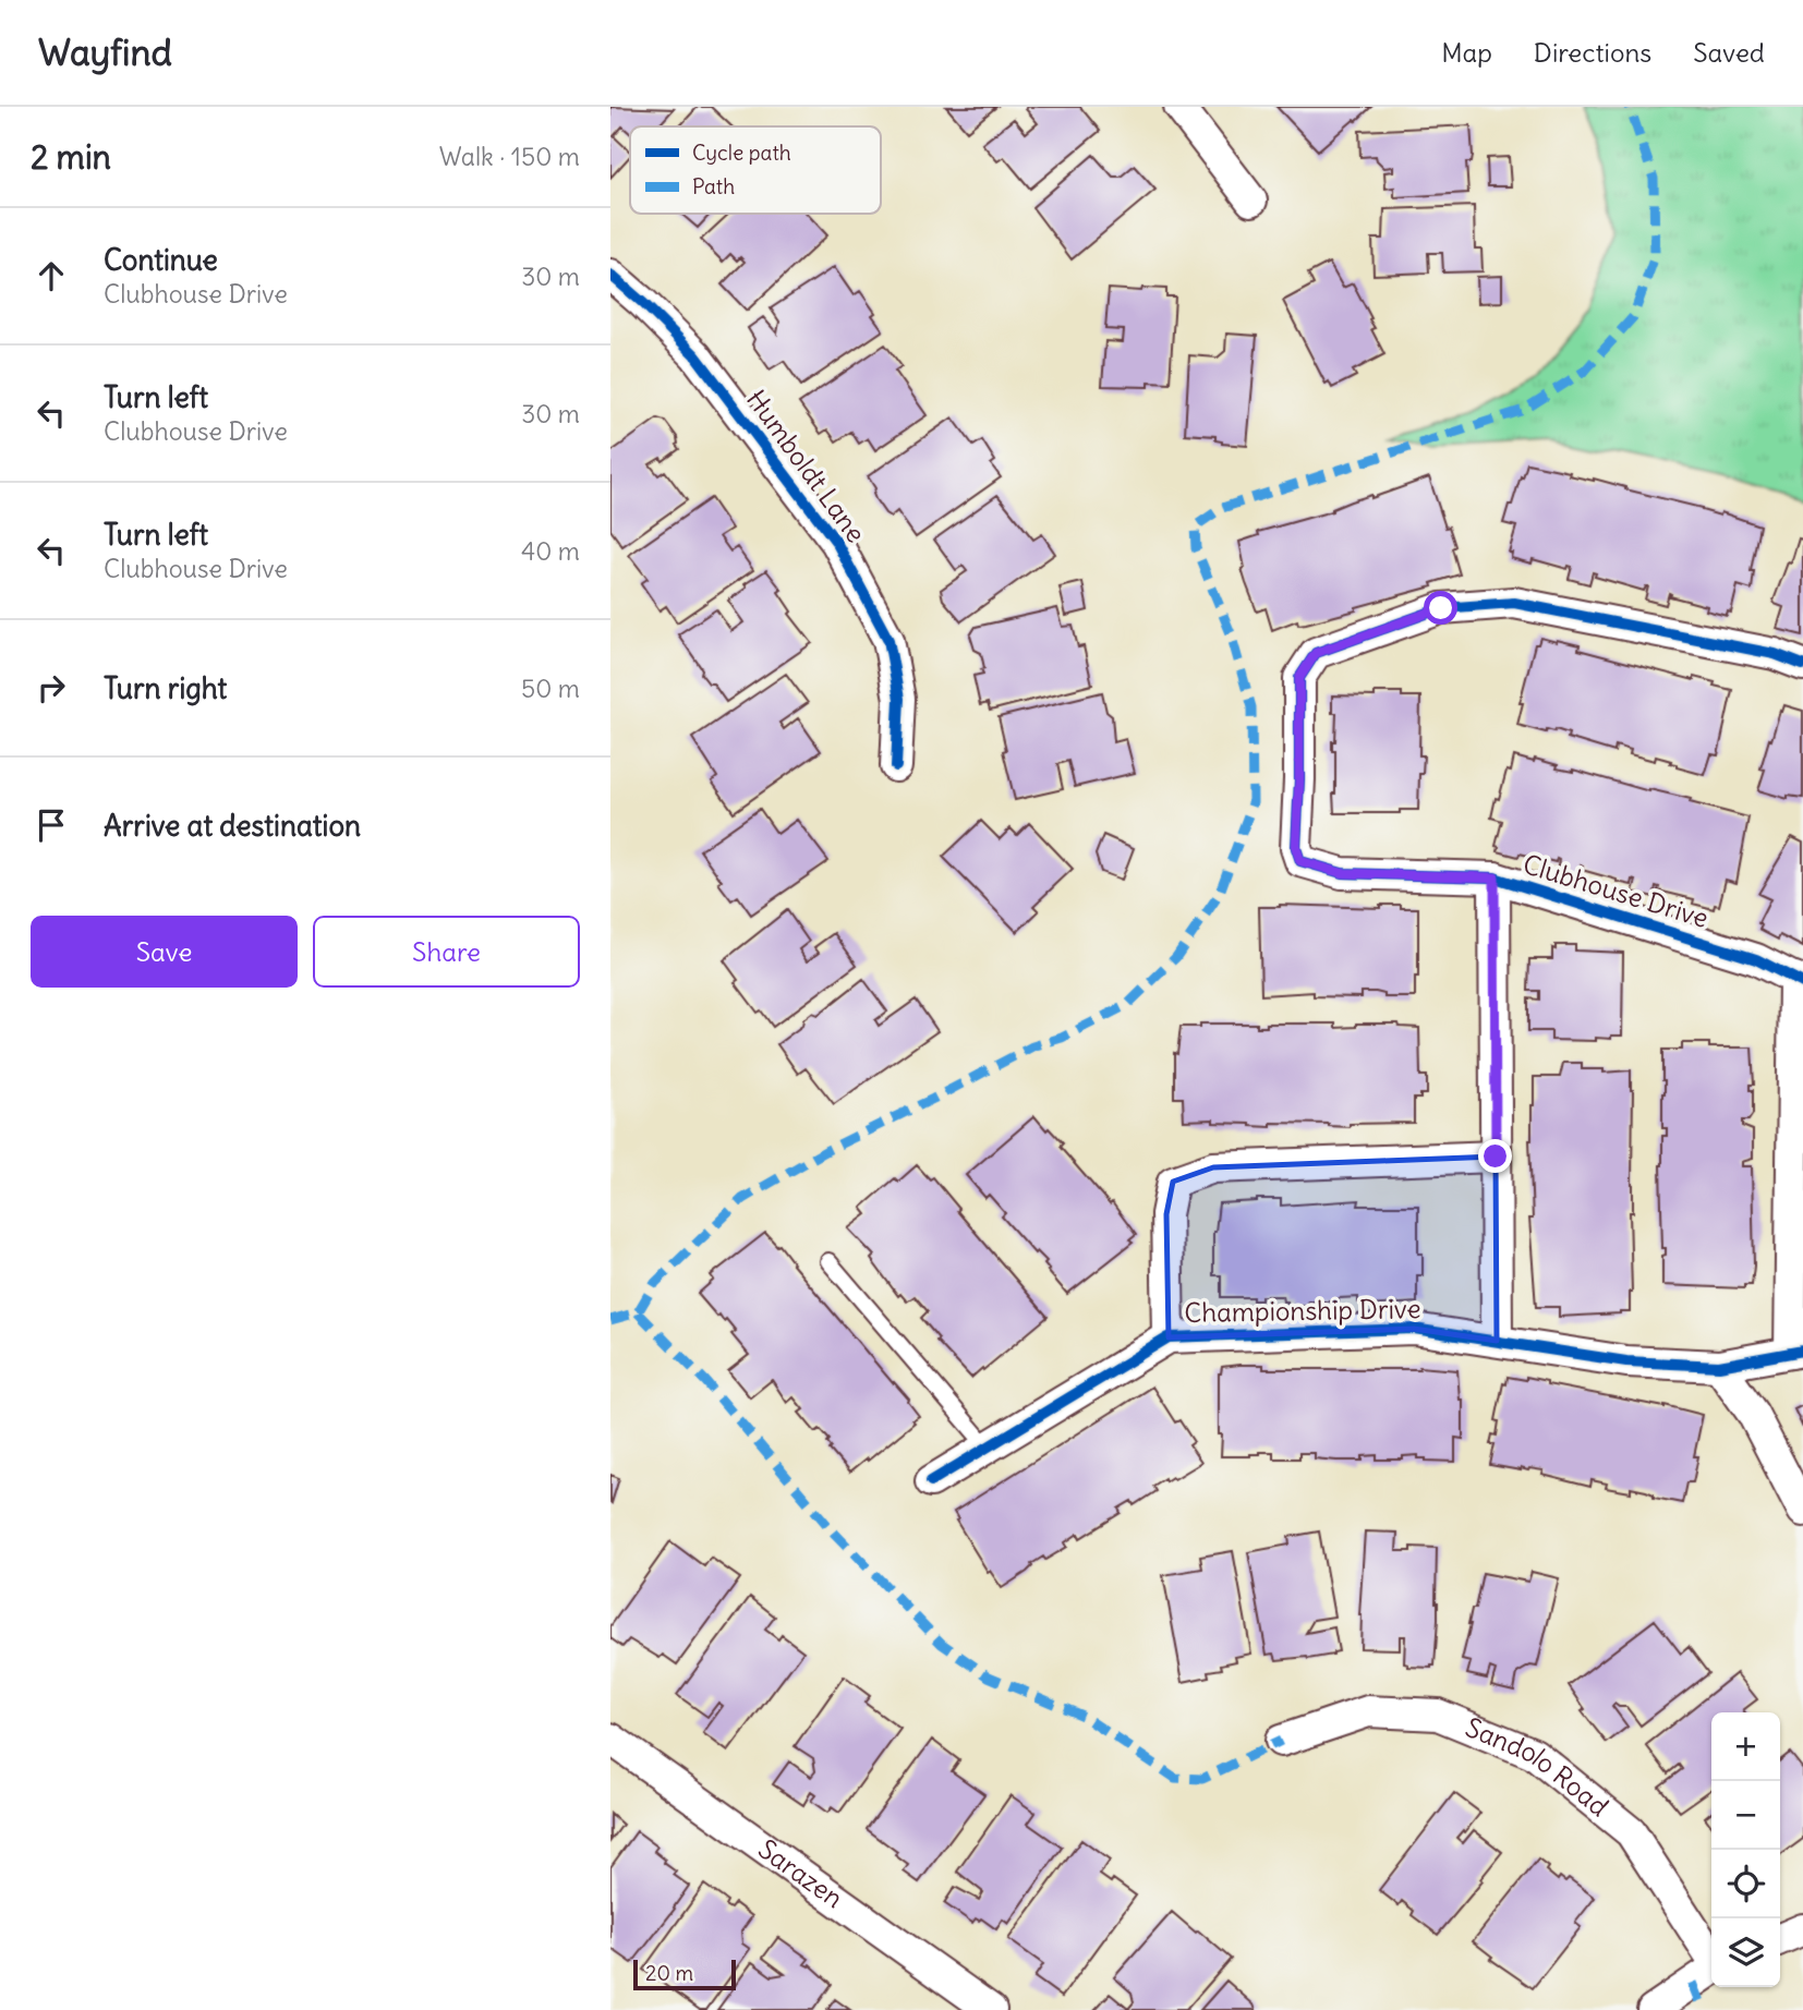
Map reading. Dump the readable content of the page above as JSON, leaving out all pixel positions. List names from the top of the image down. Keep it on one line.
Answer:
{"streets":{"street":["Humboldt Lane","Clubhouse Drive","Championship Drive","Sandolo Road","Sarazen"]},"crossings":[["Clubhouse Drive","Championship Drive"]],"legend":["Cycle path","Path"],"scale_bar":"20 m","page":{"header":"Wayfind","nav":["Map","Directions","Saved"],"heading":["2 min","Walk · 150 m"],"list":[["Continue","Clubhouse Drive","30 m"],["Turn left","Clubhouse Drive","30 m"],["Turn left","Clubhouse Drive","40 m"],["Turn right","50 m"],"Arrive at destination"],"buttons":["Save","Share"],"map_buttons":["+","−"],"scale":"20 m"}}
